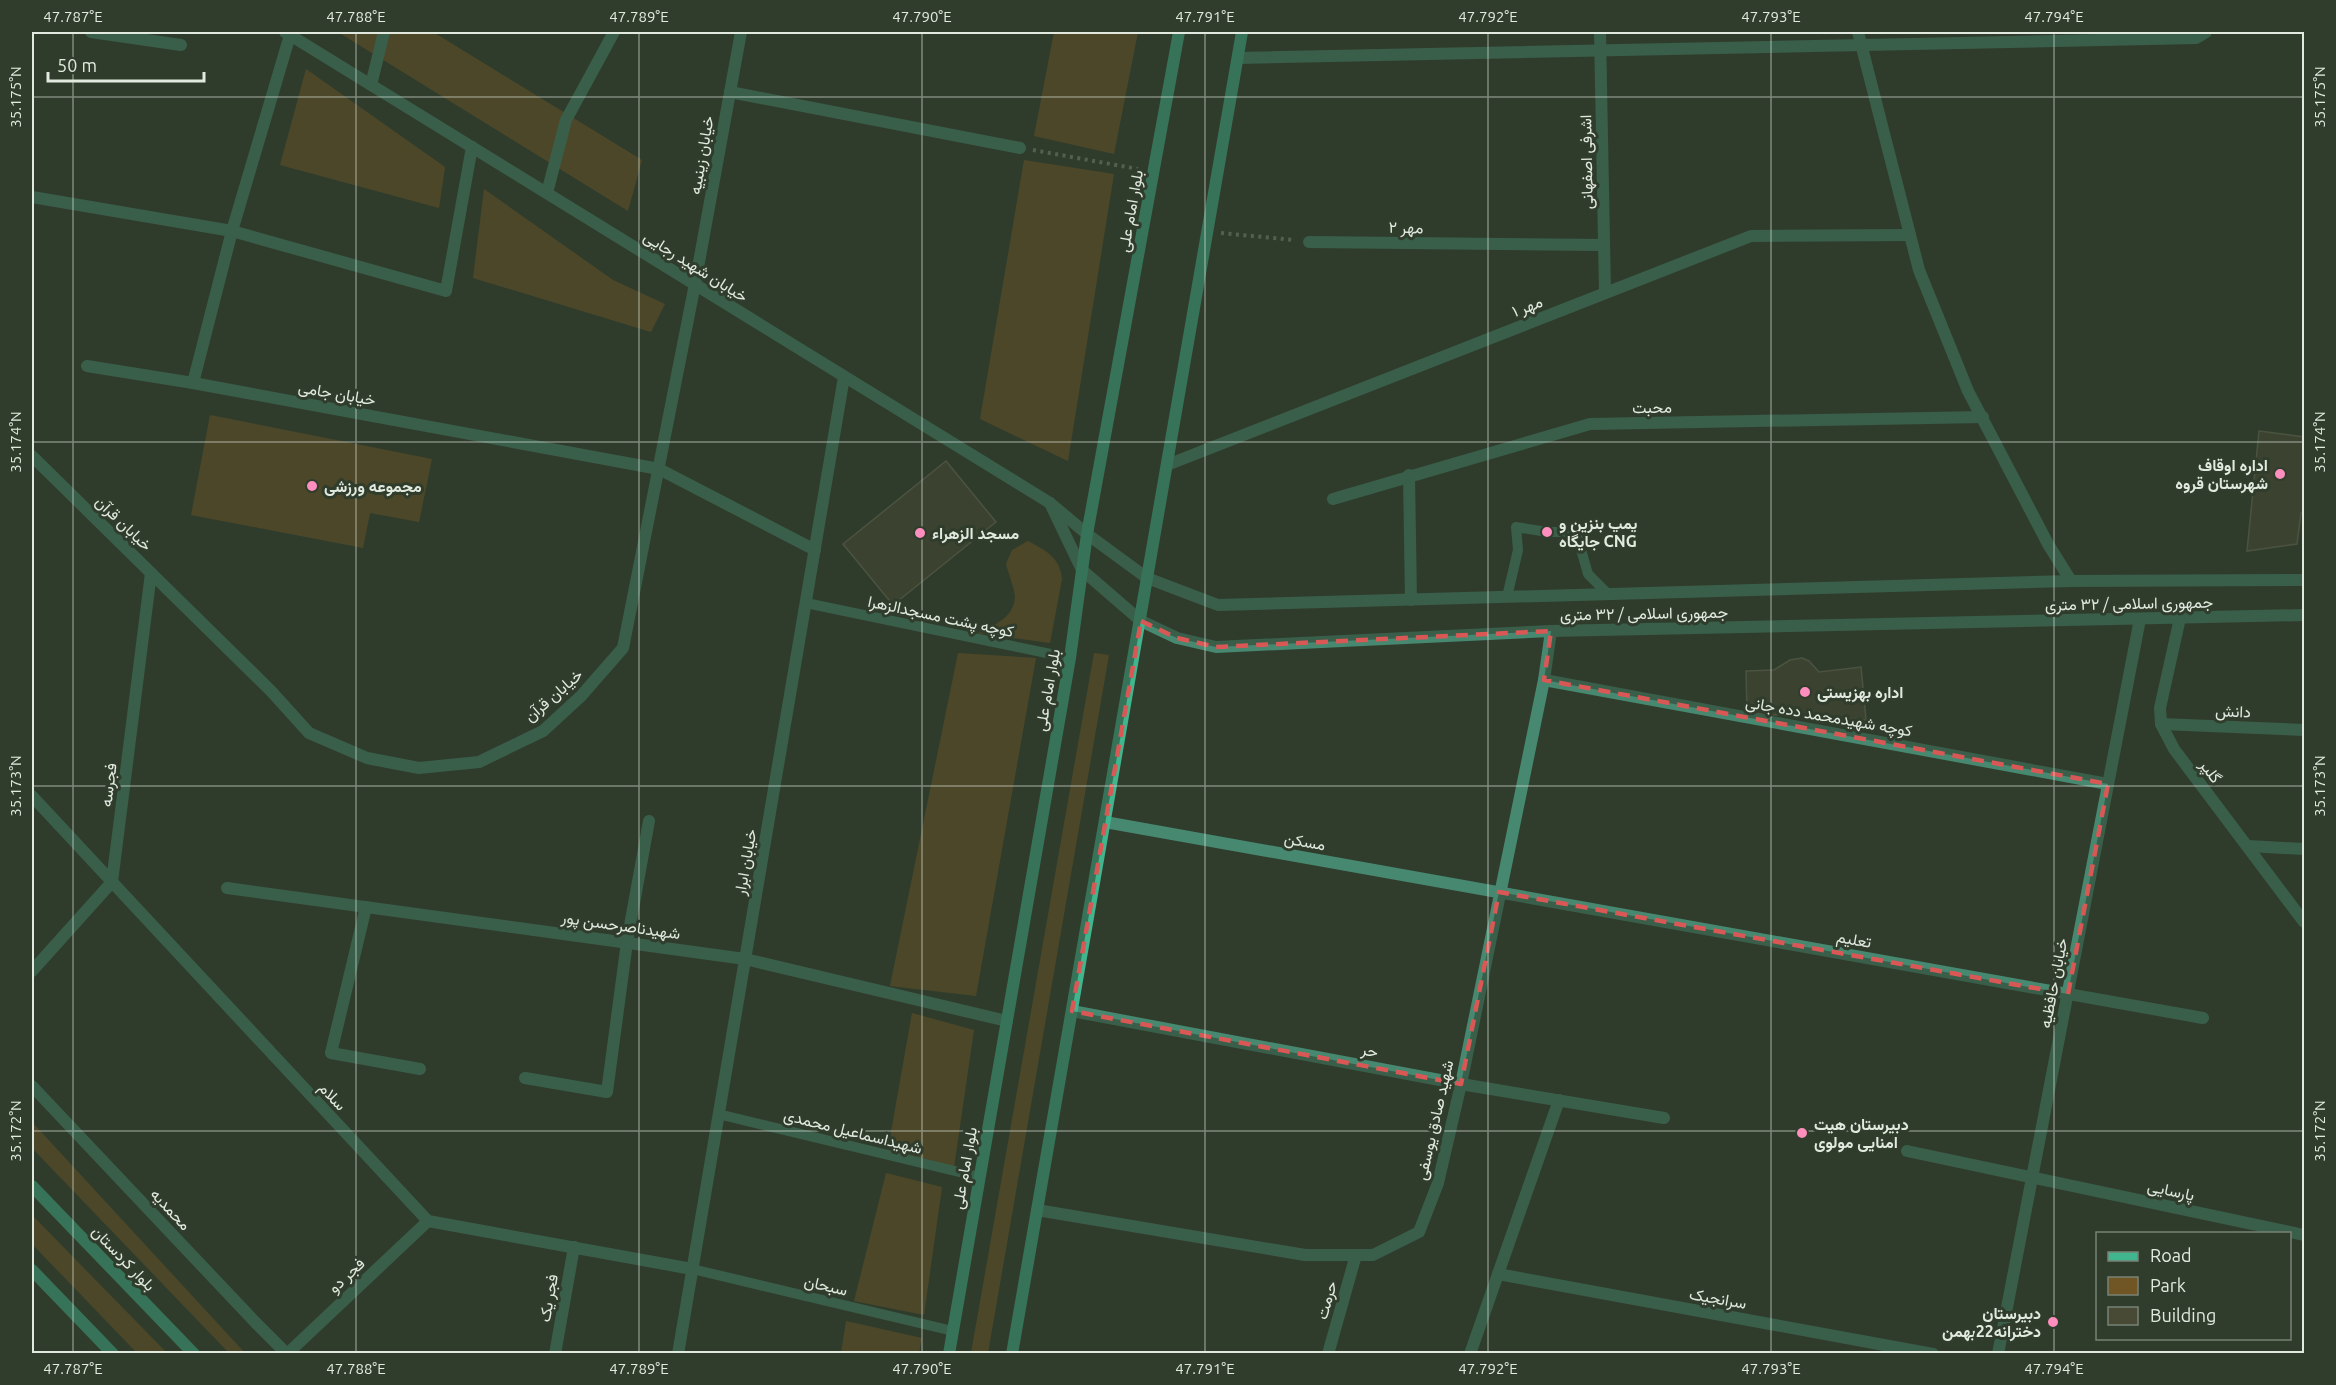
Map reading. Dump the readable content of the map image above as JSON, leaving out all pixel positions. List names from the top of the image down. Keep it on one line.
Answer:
{"streets":{"main road":["بلوار امام علی","بلوار کردستان"],"street":["خیابان زینبیه","اشرفی اصفهانی","مهر ۲","خیابان شهید رجایی","مهر ۱","خیابان جامی","محبت","خیابان قرآن","جمهوری اسلامی / ۳۲ متری","دانش","کوچه شهیدمحمد دده جانی","گلپر","فجرسه","مسکن","خیابان ابرار","شهیدناصرحسن پور","تعلیم","خیابان حافظیه","حر","سلام","شهید صادق یوسفی","پارسایی","محمدیه","فجر دو","فجر یک","سرانجیک","حرمت"],"lane":["کوچه پشت مسجدالزهرا","شهیداسماعیل محمدی","سبحان"]},"crossings":[["خیابان زینبیه","خیابان شهید رجایی"],["خیابان زینبیه","خیابان قرآن"],["اشرفی اصفهانی","مهر ۲"],["اشرفی اصفهانی","مهر ۱"],["بلوار امام علی","خیابان شهید رجایی"],["بلوار امام علی","جمهوری اسلامی / ۳۲ متری"],["بلوار امام علی","کوچه پشت مسجدالزهرا"],["بلوار امام علی","شهیدناصرحسن پور"],["بلوار امام علی","شهیداسماعیل محمدی"],["بلوار امام علی","سبحان"],["خیابان شهید رجایی","خیابان قرآن"],["خیابان شهید رجایی","جمهوری اسلامی / ۳۲ متری"],["خیابان شهید رجایی","خیابان ابرار"],["خیابان جامی","خیابان قرآن"],["خیابان جامی","خیابان ابرار"],["خیابان قرآن","فجرسه"],["جمهوری اسلامی / ۳۲ متری","خیابان حافظیه"],["جمهوری اسلامی / ۳۲ متری","شهید صادق یوسفی"],["کوچه پشت مسجدالزهرا","خیابان ابرار"],["دانش","گلپر"],["کوچه شهیدمحمد دده جانی","خیابان حافظیه"],["کوچه شهیدمحمد دده جانی","شهید صادق یوسفی"],["فجرسه","سلام"],["مسکن","تعلیم"],["مسکن","شهید صادق یوسفی"],["خیابان ابرار","شهیدناصرحسن پور"],["خیابان ابرار","شهیداسماعیل محمدی"],["خیابان ابرار","سبحان"],["تعلیم","خیابان حافظیه"],["تعلیم","شهید صادق یوسفی"],["خیابان حافظیه","پارسایی"],["حر","شهید صادق یوسفی"],["سلام","فجر دو"],["شهید صادق یوسفی","حرمت"],["محمدیه","فجر دو"]],"places":["اداره اوقاف شهرستان قروه","مجموعه ورزشی","پمپ بنزین و جایگاه CNG","مسجد الزهراء","اداره بهزیستی","دبیرستان هیت امنایی مولوی","دبیرستان دخترانه22بهمن"],"legend":["Road","Park","Building"],"scale_bar":"50 m","coordinates":["47.787°E","47.788°E","47.789°E","47.790°E","47.791°E","47.792°E","47.793°E","47.794°E","35.175°N","35.174°N","35.173°N","35.172°N"]}
